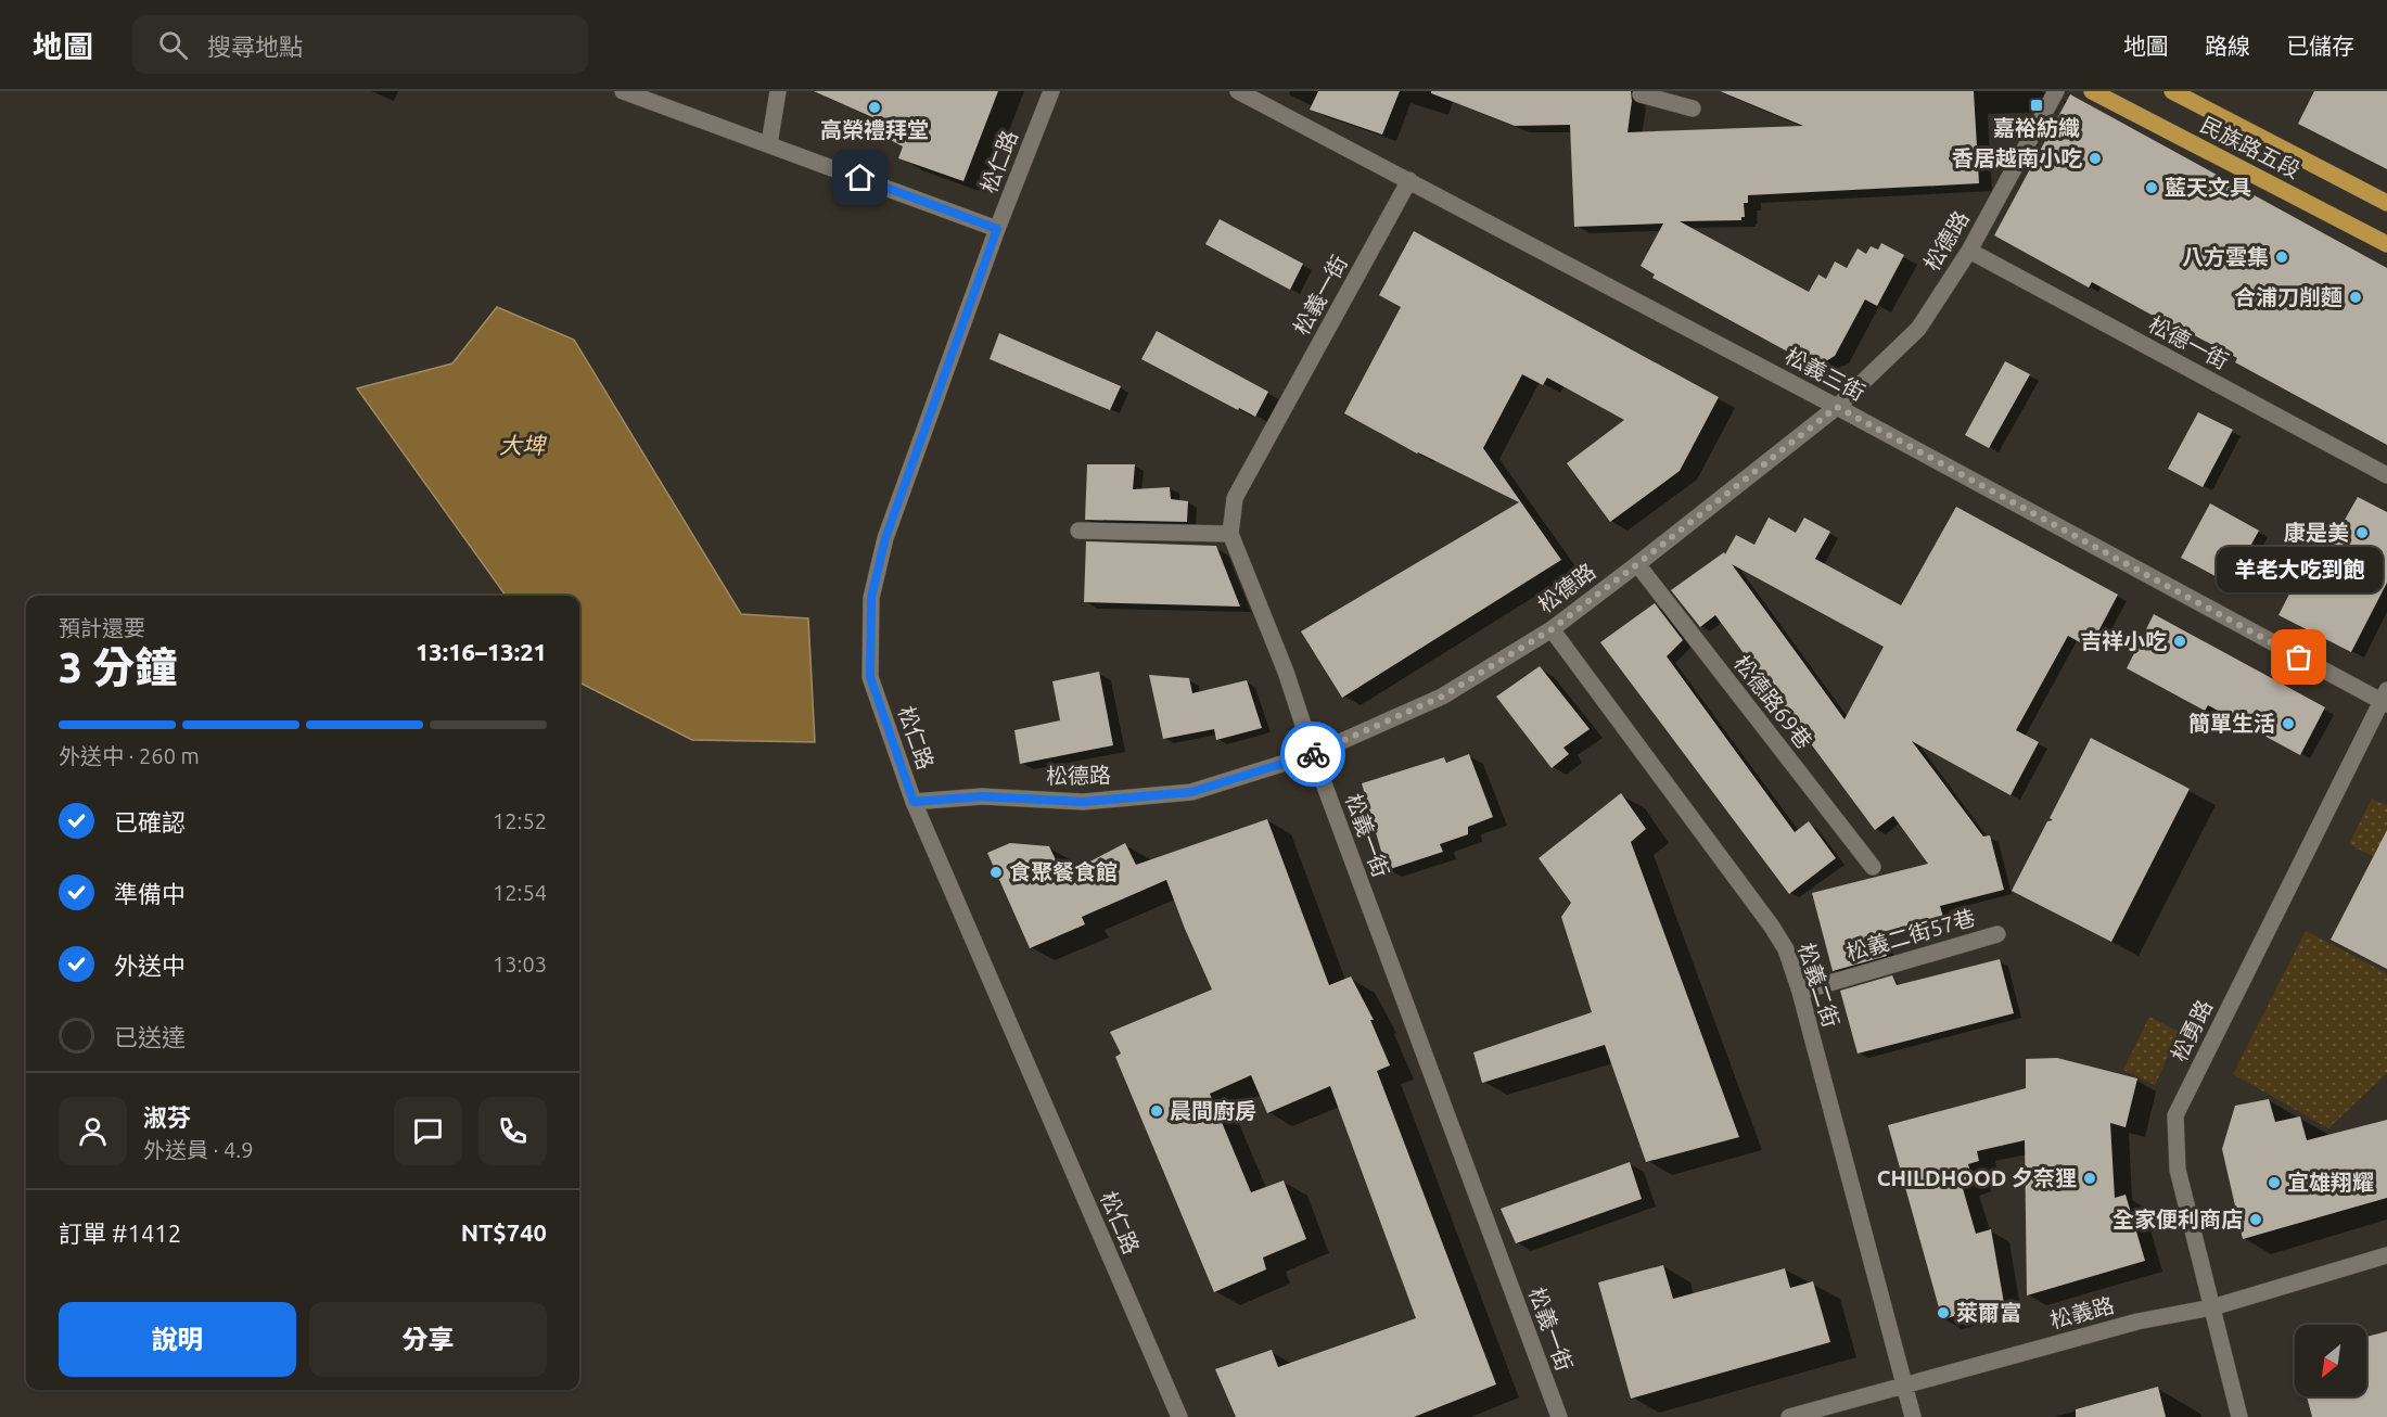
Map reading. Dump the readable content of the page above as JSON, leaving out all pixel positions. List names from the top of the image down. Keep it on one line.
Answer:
{"streets":{"main road":["民族路五段"],"street":["松仁路","松德路","松義一街","松德一街","松義三街","松德路69巷","松義二街57巷","松義二街","松勇路","松義路"]},"crossings":[["松仁路","松德路"],["松德路","松義一街"],["松德路","松德一街"],["松德路","松義三街"],["松德路","松德路69巷"],["松德路","松義二街"],["松義一街","松義三街"],["松義三街","松勇路"],["松義二街57巷","松義二街"],["松義二街","松義路"],["松勇路","松義路"]],"water":["大埤"],"places":{"transit":["嘉裕紡織"],"other":["高榮禮拜堂","香居越南小吃","藍天文具","八方雲集","合浦刀削麵","康是美","吉祥小吃","羊老大吃到飽","簡單生活","食聚餐食館","晨間廚房","CHILDHOOD 夕奈狸","宜雄翔耀","全家便利商店","萊爾富"]},"north":"bottom left","page":{"header":"地圖","search":"搜尋地點","nav":["地圖","路線","已儲存"],"bubble":"羊老大吃到飽","heading":["3 分鐘","預計還要","13:16–13:21"],"panel":["淑芬","外送員 · 4.9","訂單 #1412","NT$740"],"bar":"外送中 · 260 m","list":[["已確認","12:52"],["準備中","12:54"],["外送中","13:03"],"已送達"],"buttons":["說明","分享"]}}
